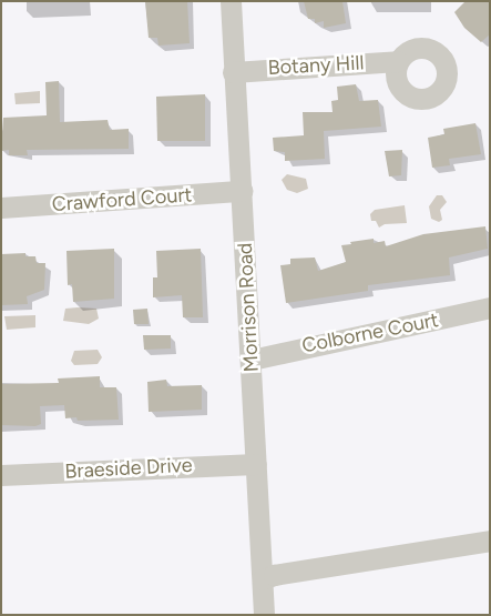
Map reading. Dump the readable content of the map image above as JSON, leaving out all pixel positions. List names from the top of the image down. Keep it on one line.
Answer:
{"streets":{"street":["Botany Hill","Crawford Court","Morrison Road","Colborne Court","Braeside Drive"]},"crossings":[["Botany Hill","Morrison Road"],["Crawford Court","Morrison Road"],["Morrison Road","Colborne Court"],["Morrison Road","Braeside Drive"]]}
